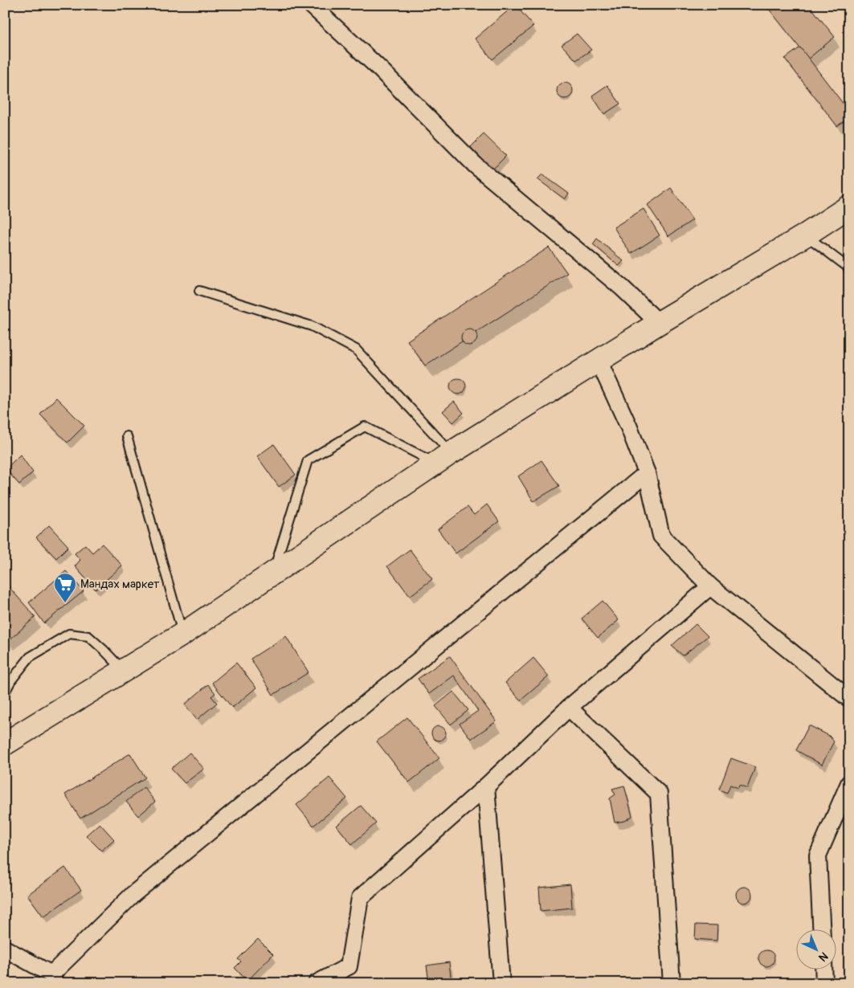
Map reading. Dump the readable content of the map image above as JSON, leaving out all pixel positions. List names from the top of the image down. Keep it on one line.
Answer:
{"places":{"supermarket":["Мандах маркет"]},"north":"bottom right"}
